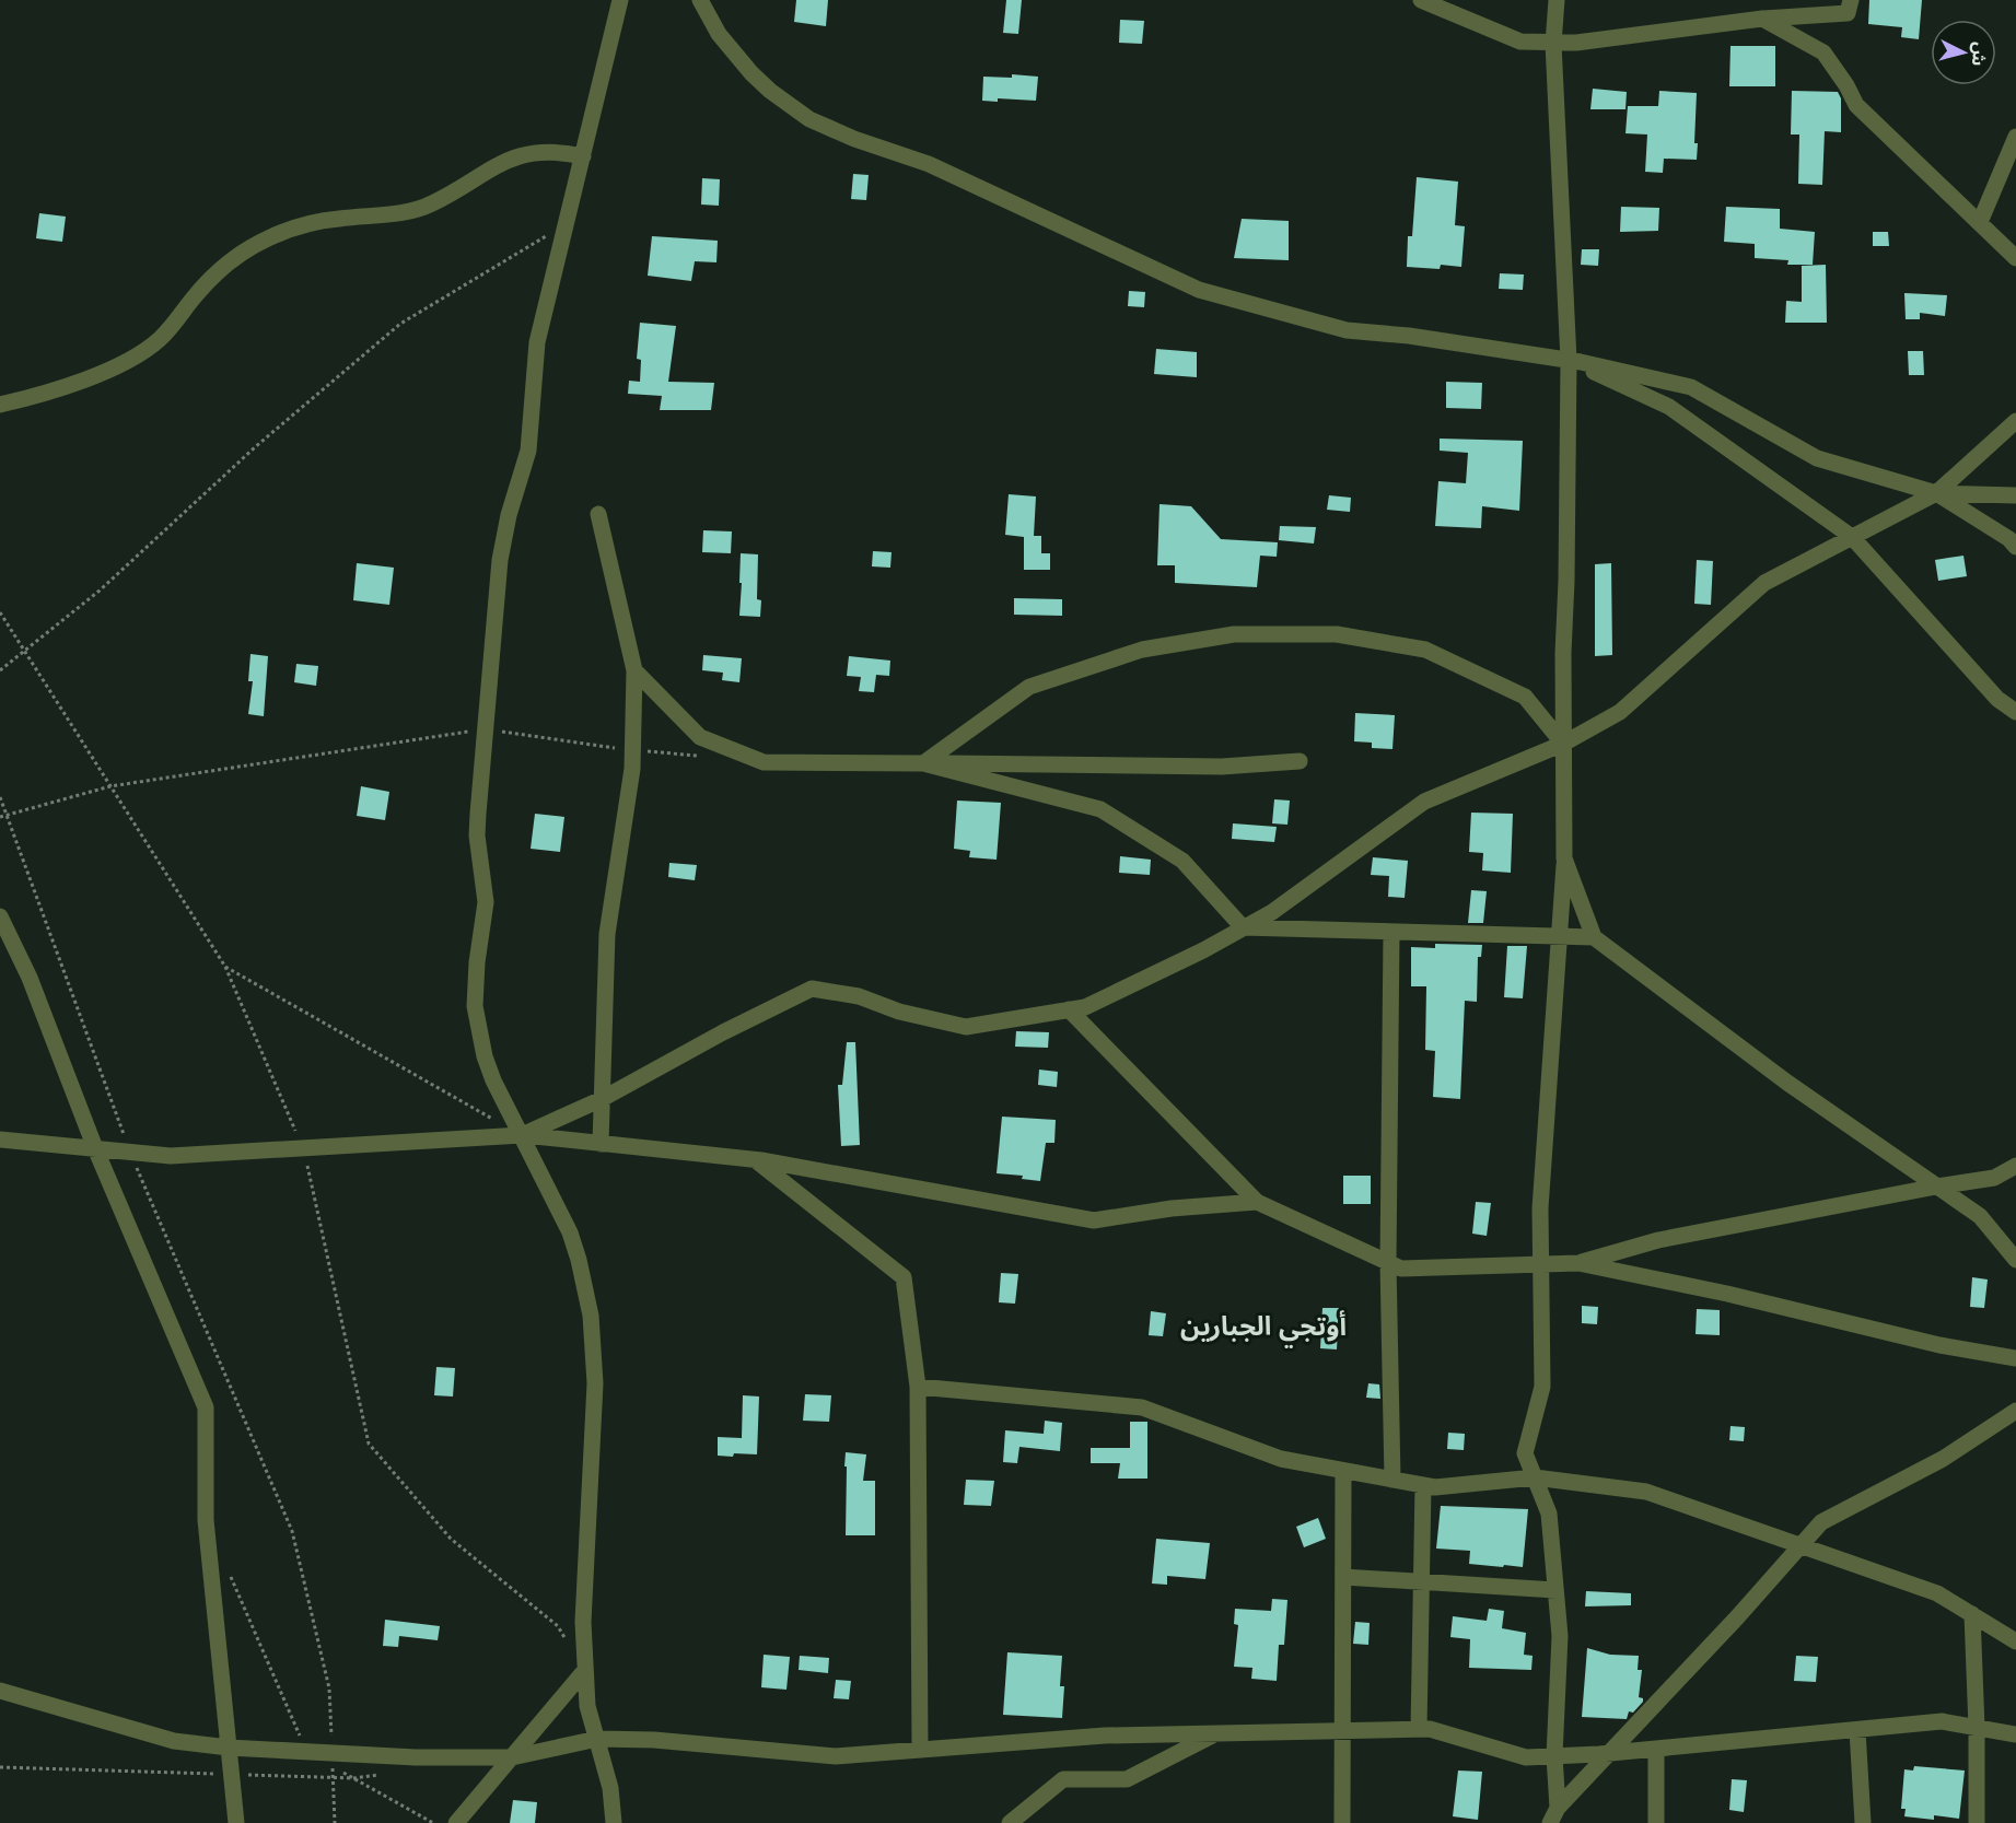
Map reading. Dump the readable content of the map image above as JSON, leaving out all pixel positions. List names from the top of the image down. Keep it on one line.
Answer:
{"districts":["أوتجي الجبارين"],"north":"right"}
